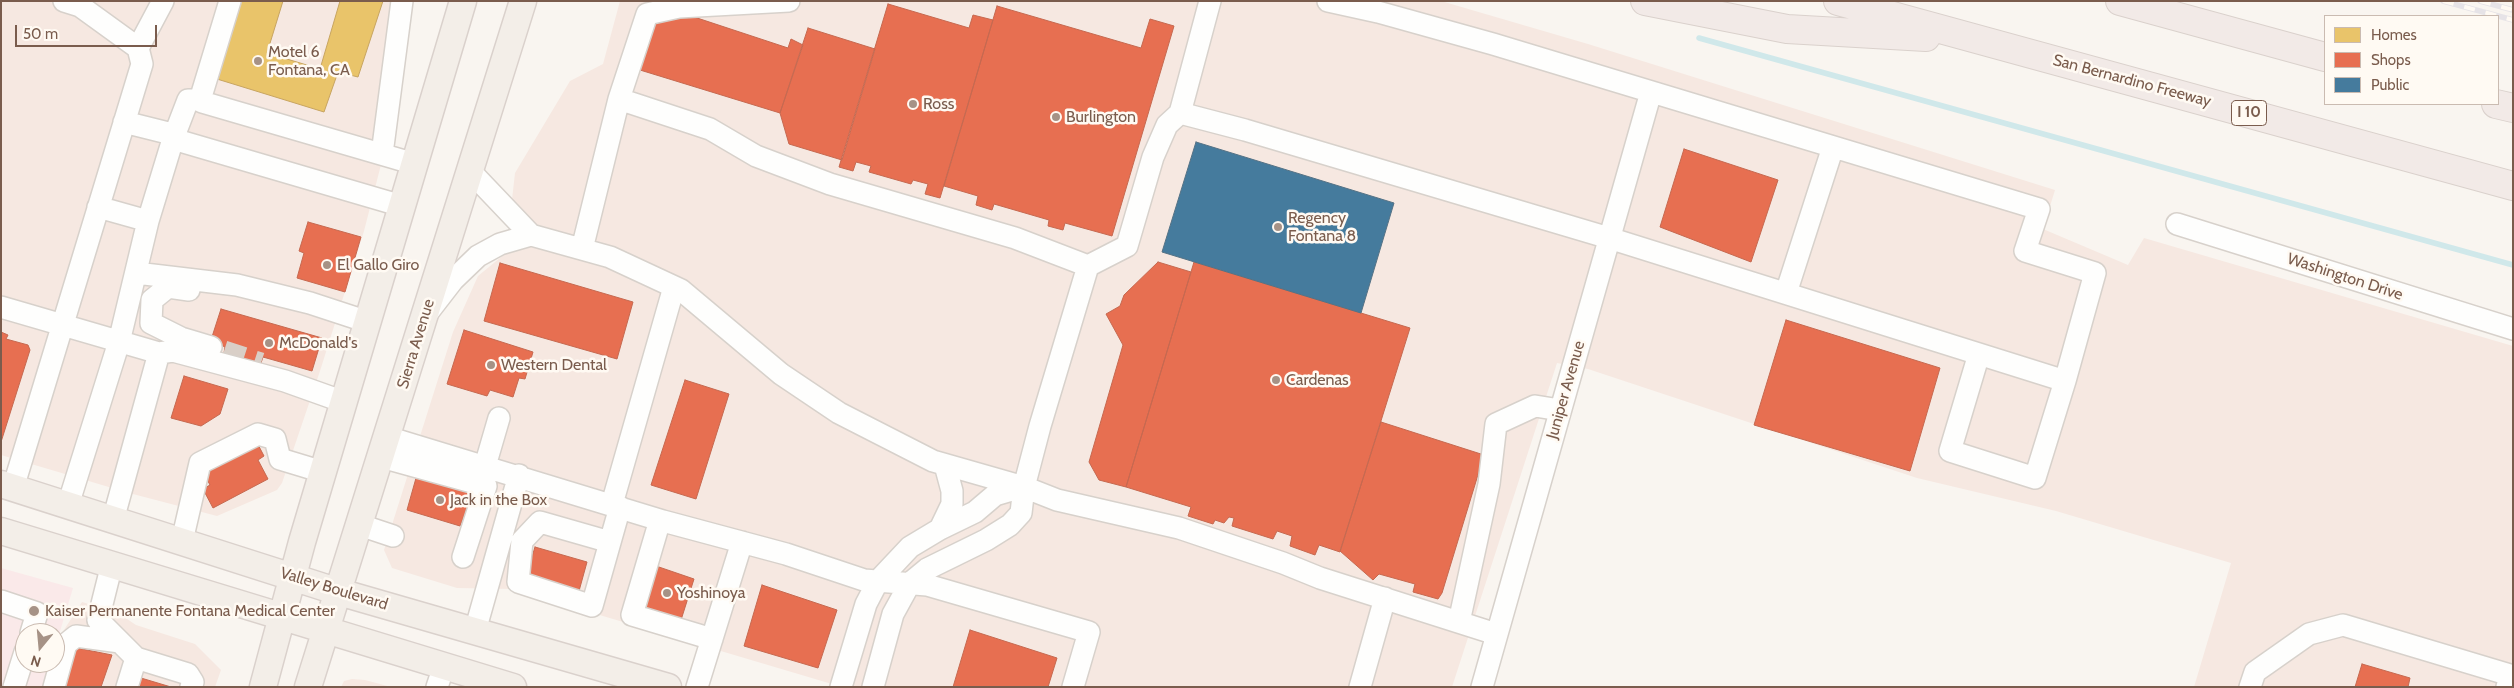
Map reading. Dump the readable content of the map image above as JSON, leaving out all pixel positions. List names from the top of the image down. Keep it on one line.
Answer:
{"streets":{"highway":["San Bernardino Freeway","I 10"],"main road":["Sierra Avenue","Valley Boulevard"],"street":["Washington Drive","Juniper Avenue"]},"crossings":[["Sierra Avenue","Valley Boulevard"]],"places":["Motel 6 Fontana, CA","Ross","Burlington","Regency Fontana 8","El Gallo Giro","McDonald's","Western Dental","Cardenas","Jack in the Box","Yoshinoya","Kaiser Permanente Fontana Medical Center"],"legend":["Homes","Shops","Public"],"scale_bar":"50 m","north":"bottom"}
